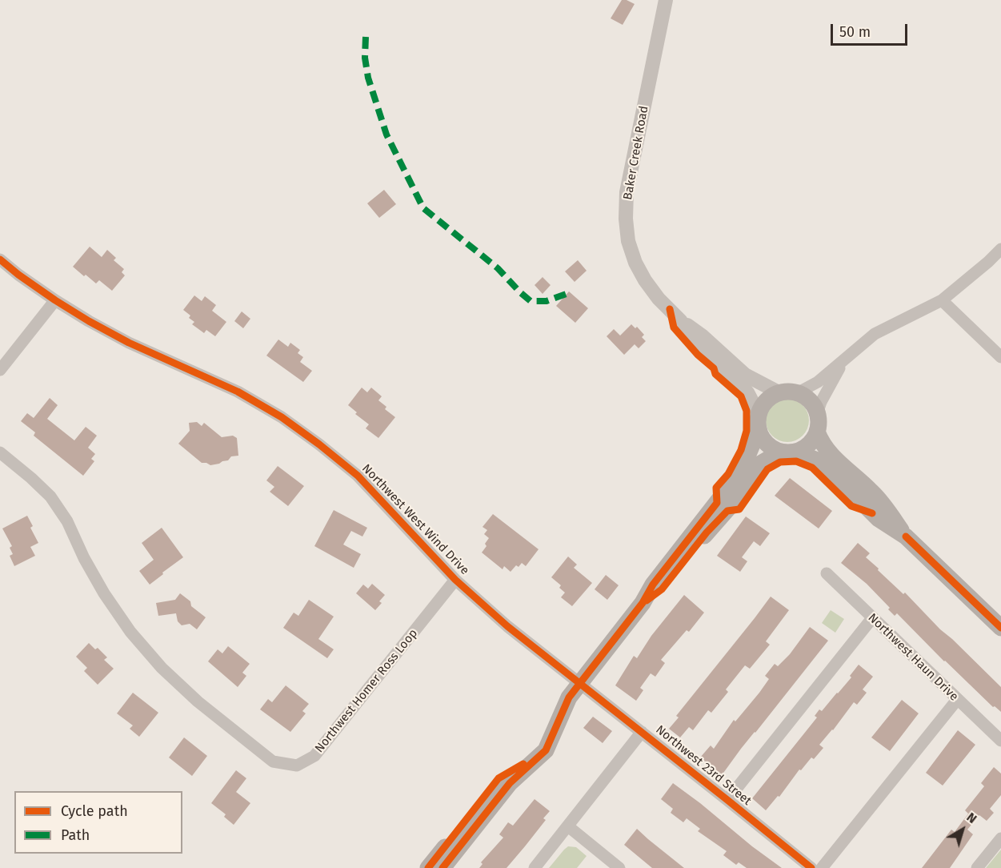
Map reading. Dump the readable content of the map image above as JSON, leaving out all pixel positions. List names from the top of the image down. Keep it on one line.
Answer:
{"streets":{"street":["Baker Creek Road","Northwest West Wind Drive","Northwest Haun Drive","Northwest Homer Ross Loop","Northwest 23rd Street"]},"crossings":[["Northwest West Wind Drive","Northwest Homer Ross Loop"],["Northwest West Wind Drive","Northwest 23rd Street"]],"legend":["Cycle path","Path"],"scale_bar":"50 m","north":"top right"}
